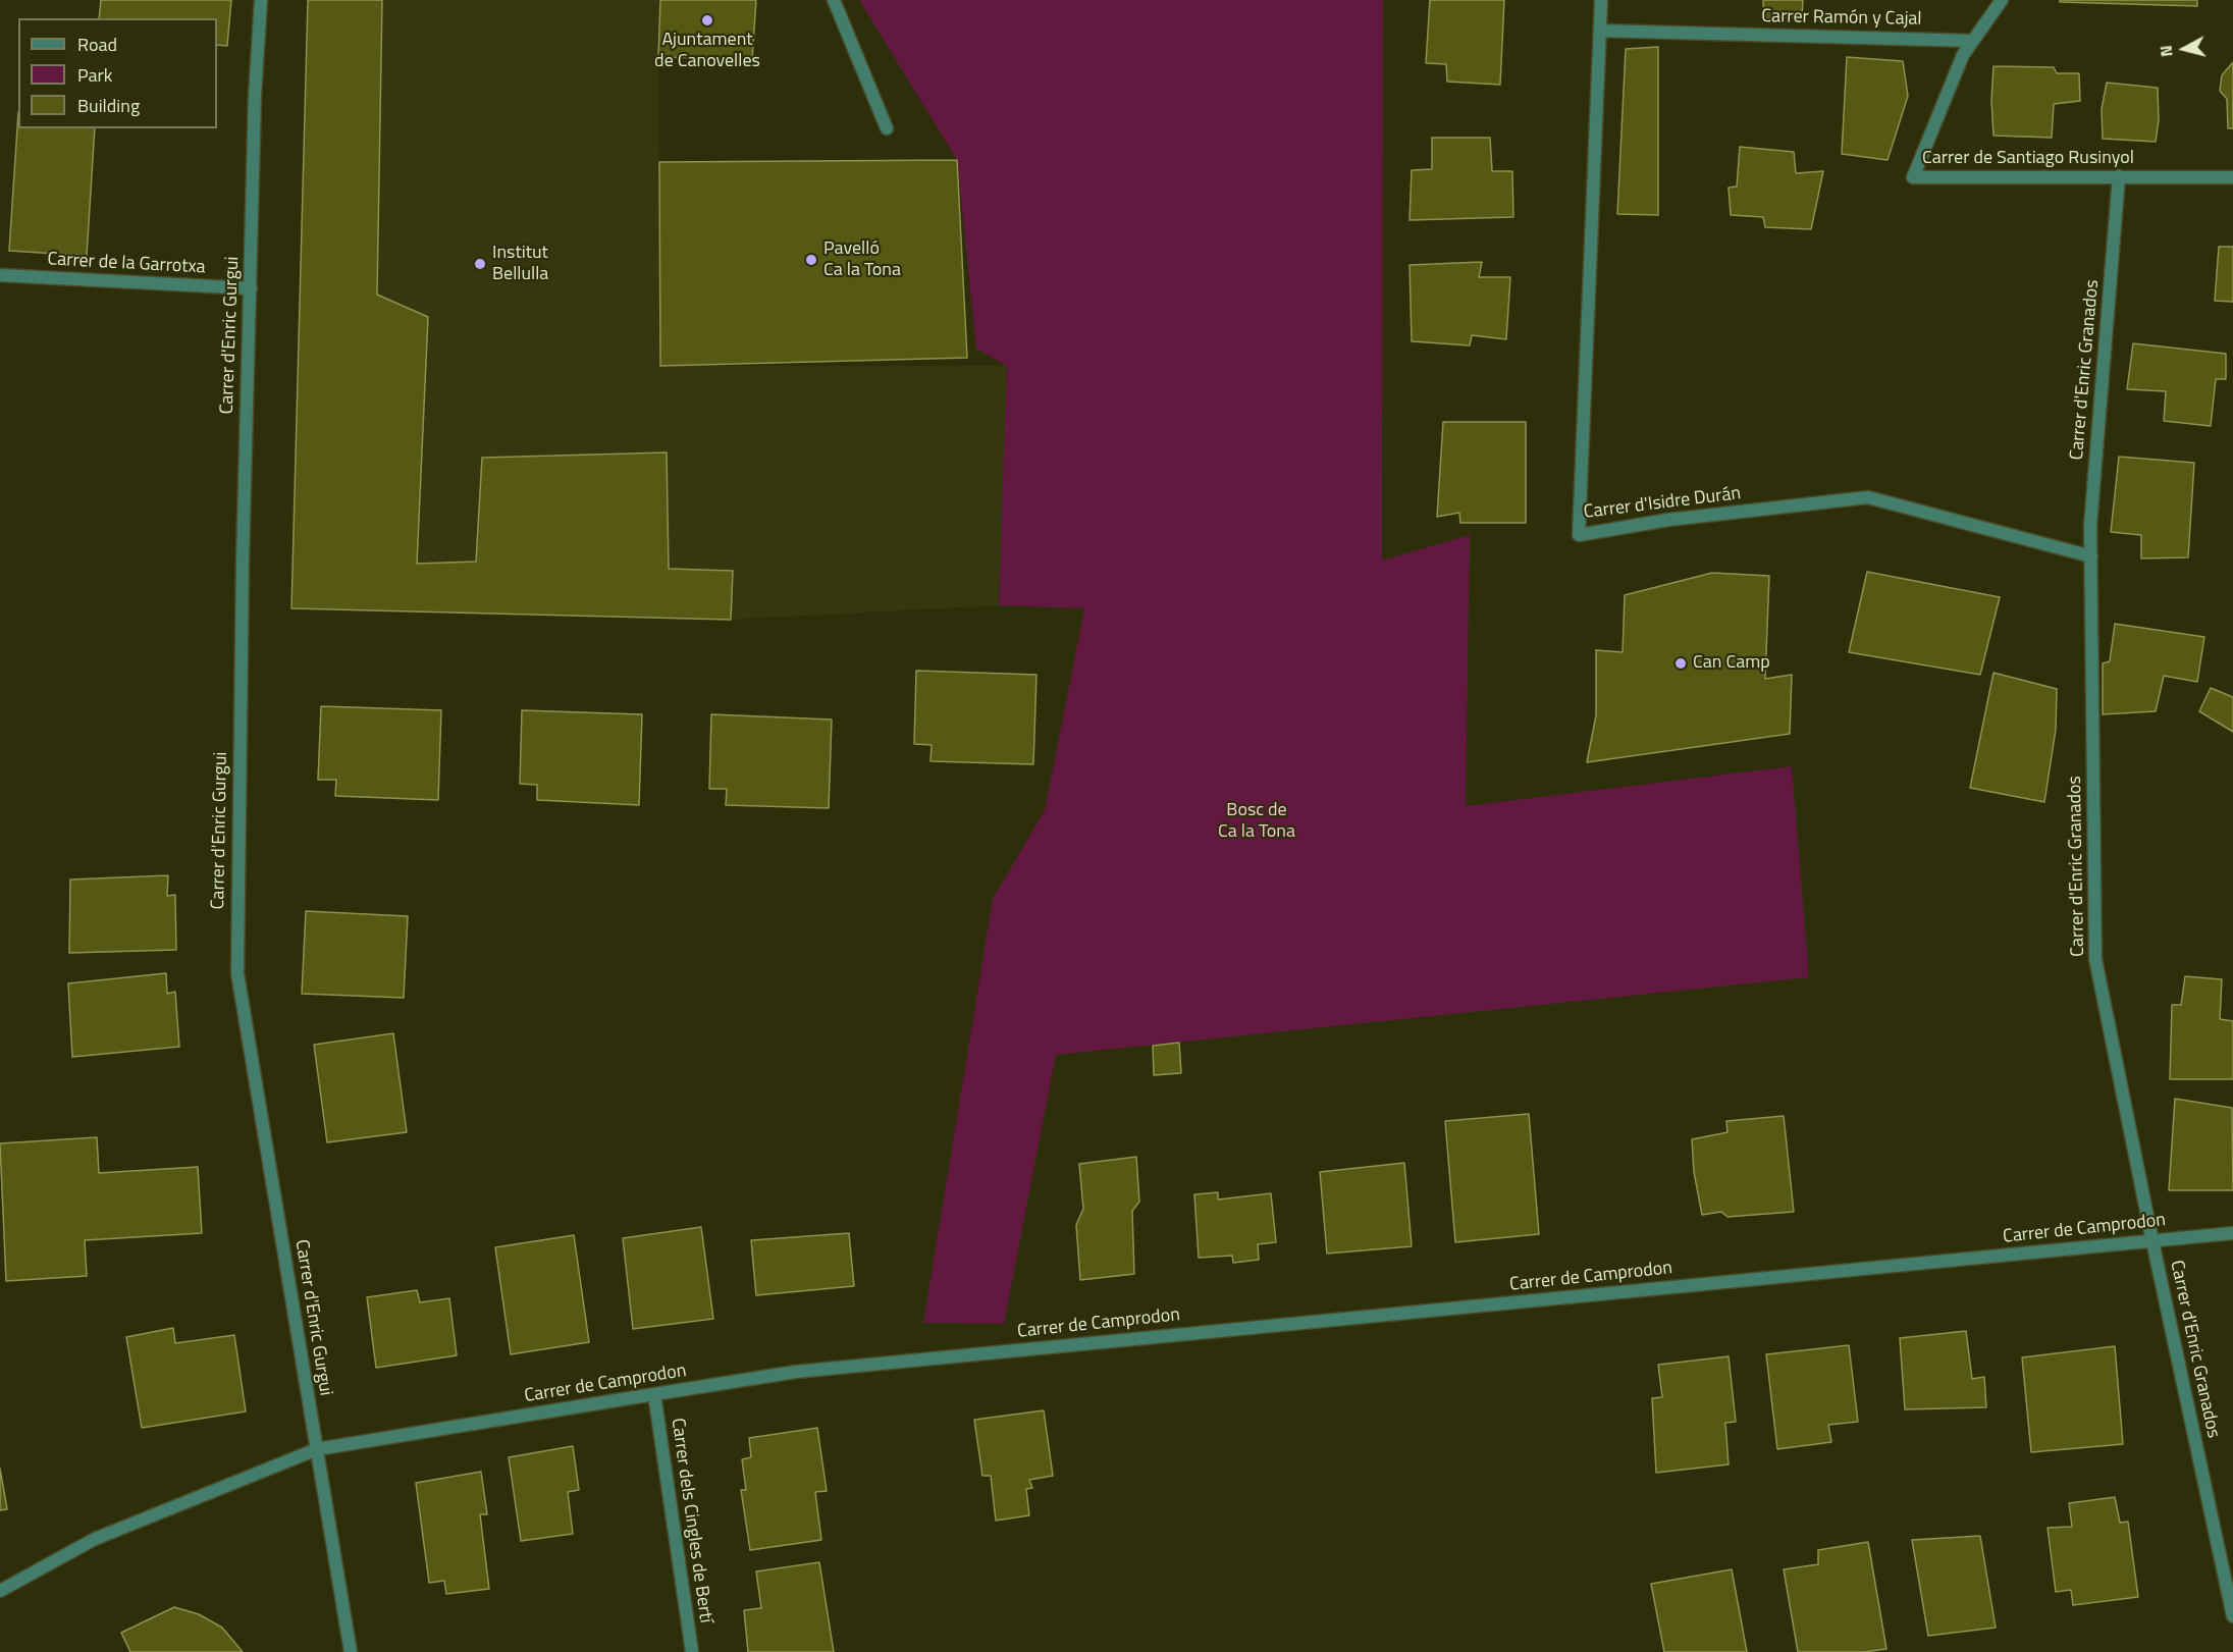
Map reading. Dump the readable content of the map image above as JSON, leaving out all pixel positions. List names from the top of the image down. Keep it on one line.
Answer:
{"streets":{"street":["Carrer Ramón y Cajal","Carrer de Santiago Rusinyol","Carrer de la Garrotxa","Carrer d'Enric Gurgui","Carrer d'Enric Granados","Carrer d'Isidre Durán","Carrer de Camprodon","Carrer dels Cingles de Bertí"]},"crossings":[["Carrer Ramón y Cajal","Carrer de Santiago Rusinyol"],["Carrer Ramón y Cajal","Carrer d'Isidre Durán"],["Carrer de Santiago Rusinyol","Carrer d'Enric Granados"],["Carrer de la Garrotxa","Carrer d'Enric Gurgui"],["Carrer d'Enric Gurgui","Carrer de Camprodon"],["Carrer d'Enric Granados","Carrer d'Isidre Durán"],["Carrer d'Enric Granados","Carrer de Camprodon"],["Carrer de Camprodon","Carrer dels Cingles de Bertí"]],"parks":["Bosc de Ca la Tona"],"places":["Ajuntament de Canovelles","Pavelló Ca la Tona","Institut Bellulla","Can Camp"],"legend":["Road","Park","Building"],"north":"left"}
